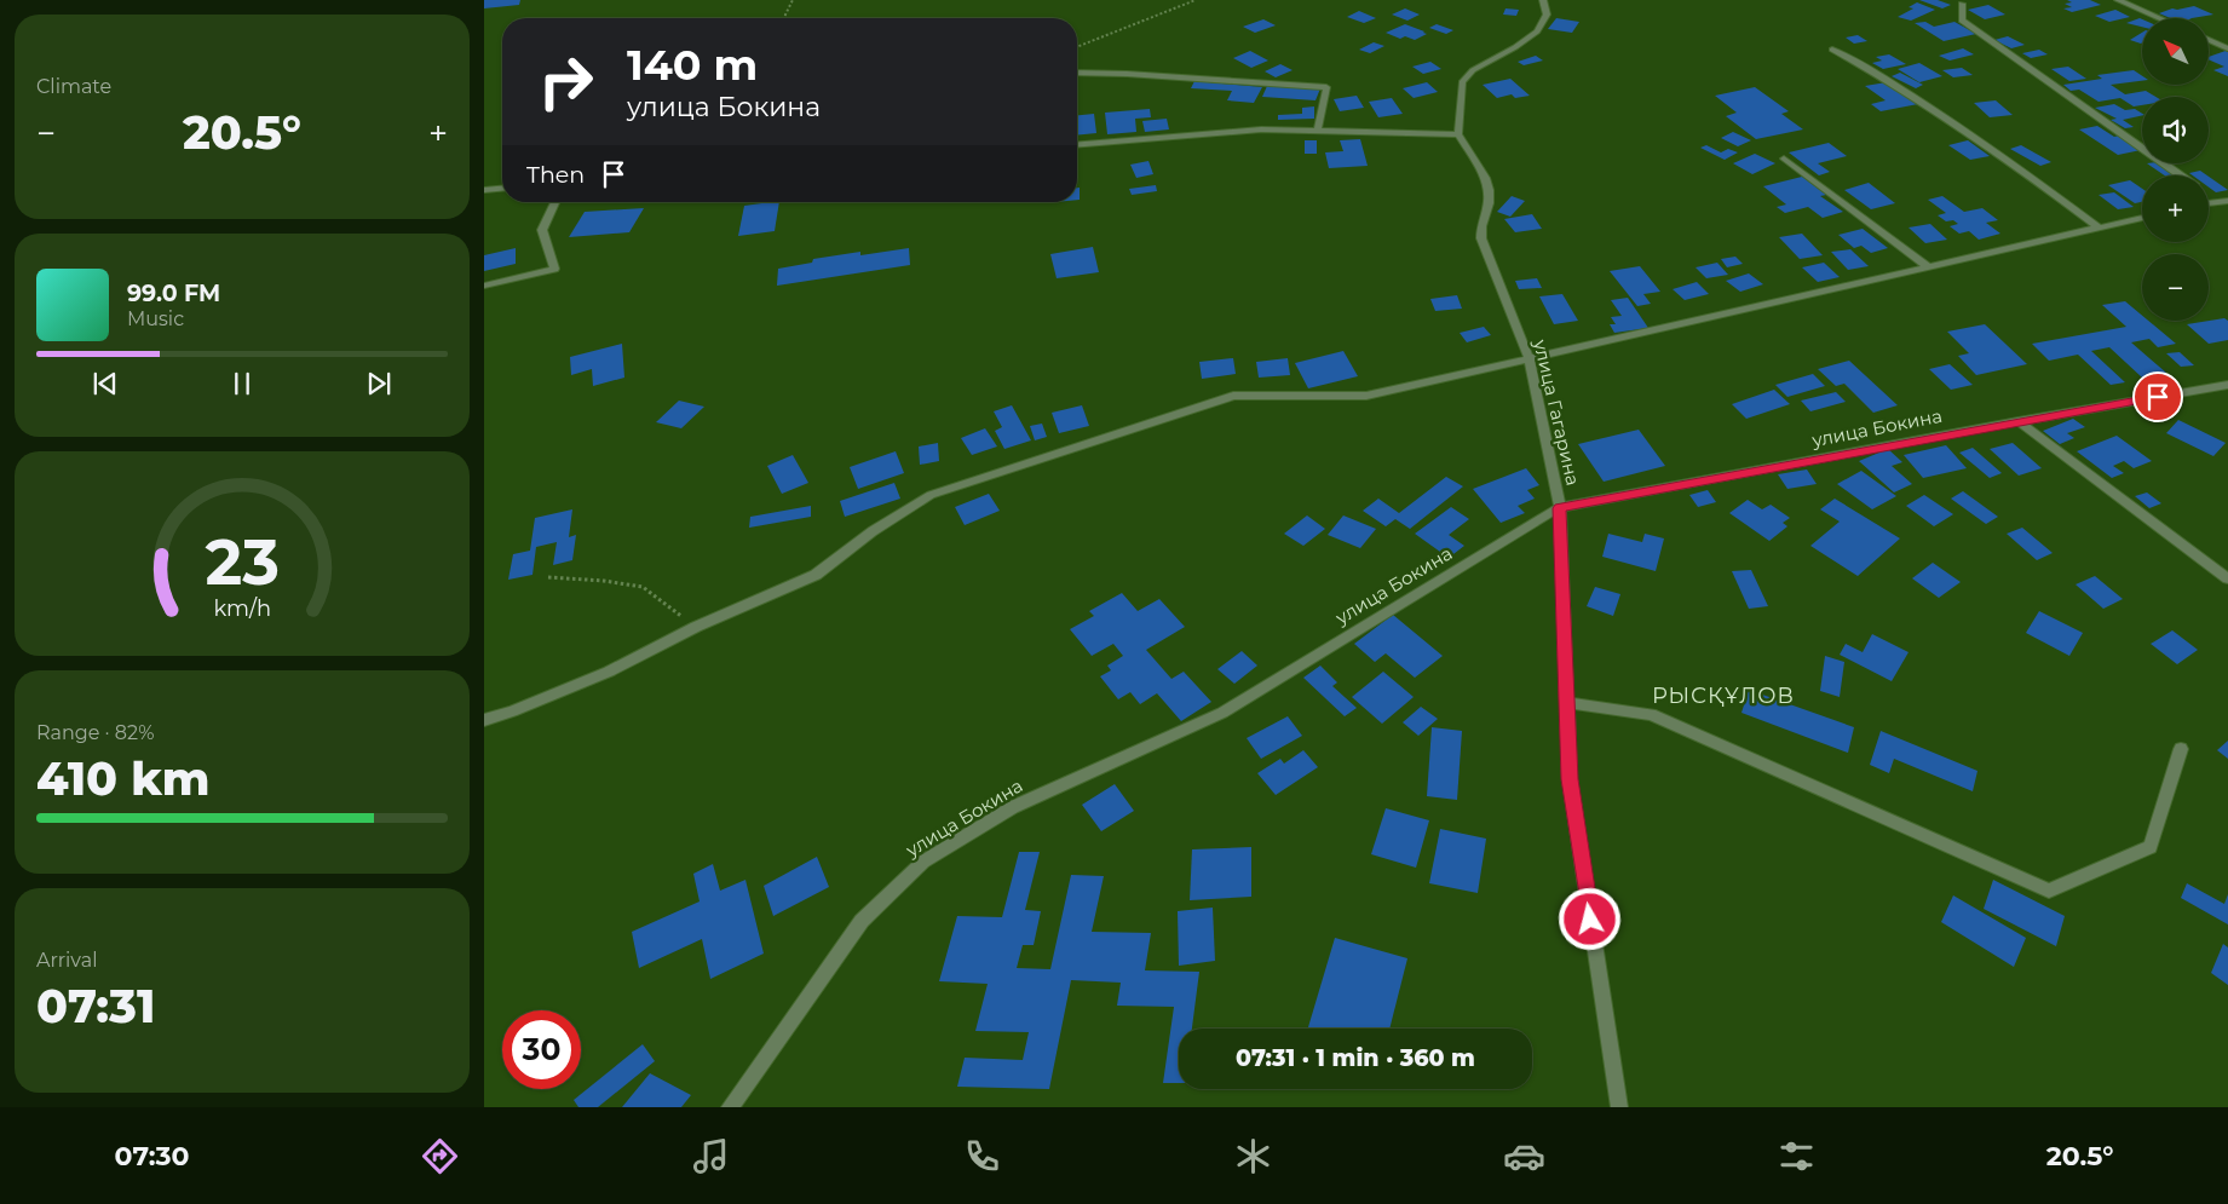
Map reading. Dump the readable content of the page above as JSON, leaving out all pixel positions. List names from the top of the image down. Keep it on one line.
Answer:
{"streets":{"street":["улица Гагарина","улица Бокина"]},"crossings":[["улица Гагарина","улица Бокина"]],"districts":["РЫСҚҰЛОВ"],"north":"top left","page":{"tile":["Climate",["Range · 82%","410 km"],["Arrival","07:31"]],"map_buttons":["+","−"],"turn":["140 m","улица Бокина"],"heat":["−","20.5°","+"],"then":"Then","song":["99.0 FM","Music"],"limit":"30","trip":"07:31 · 1 min · 360 m","tabs":["07:30","20.5°"],"gauge":["23","km/h"]}}
